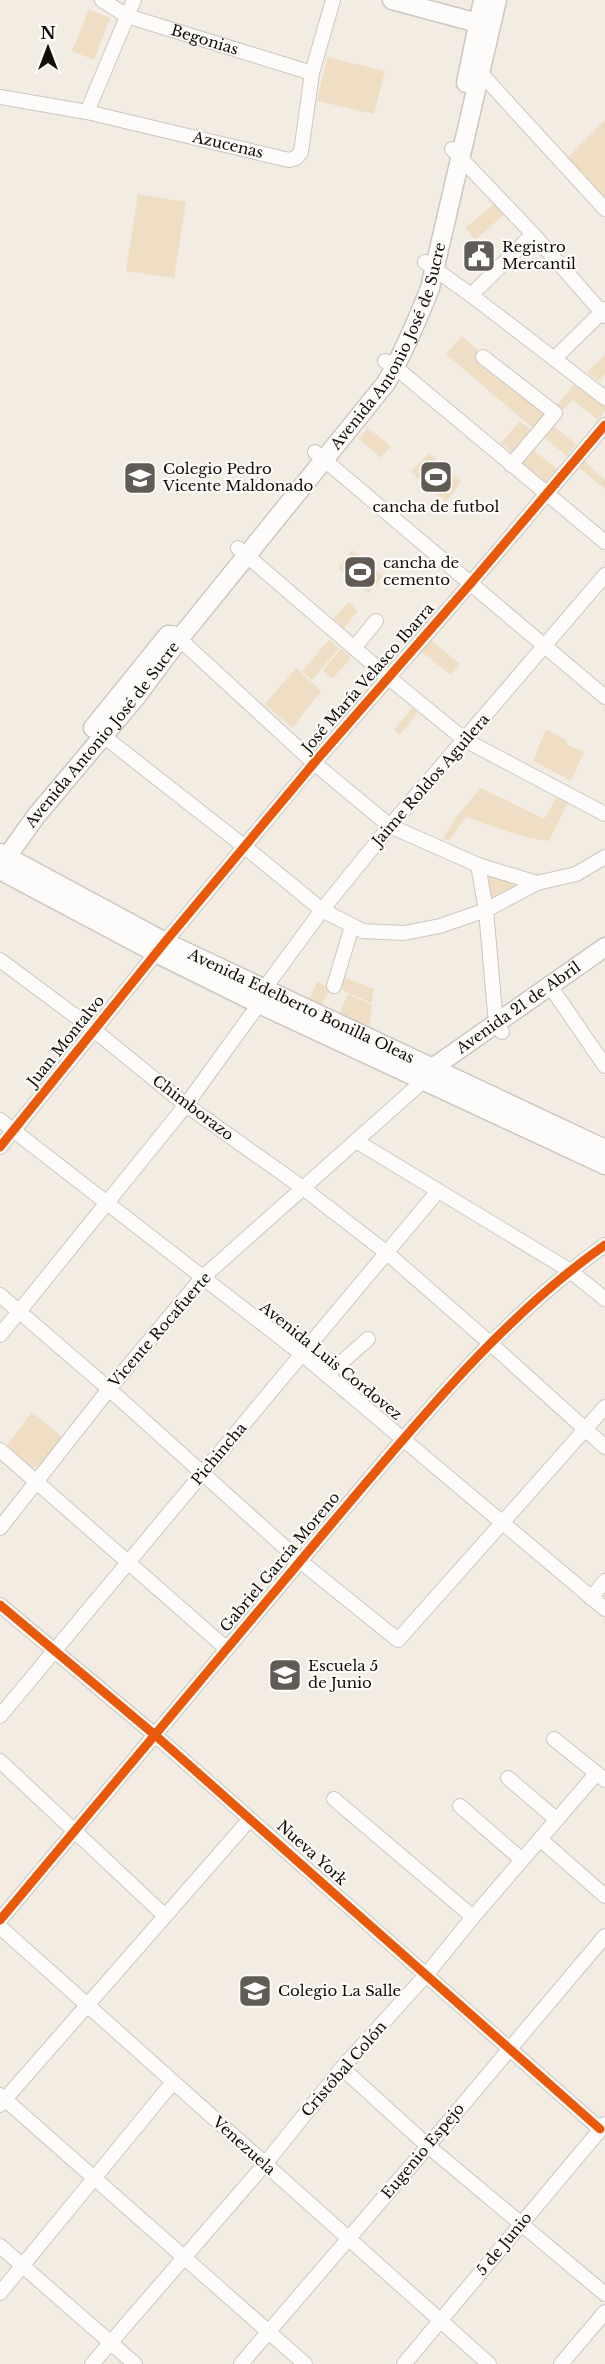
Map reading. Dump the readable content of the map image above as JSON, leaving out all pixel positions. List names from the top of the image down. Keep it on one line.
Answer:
{"streets":{"main road":["Avenida Antonio José de Sucre","Avenida Edelberto Bonilla Oleas","Avenida 21 de Abril"],"street":["Begonias","Azucenas","José María Velasco Ibarra","Jaime Roldos Aguilera","Juan Montalvo","Chimborazo","Vicente Rocafuerte","Avenida Luis Cordovez","Pichincha","Gabriel García Moreno","Nueva York","Cristóbal Colón","Venezuela","Eugenio Espejo","5 de Junio"]},"crossings":[["Begonias","Azucenas"],["Avenida Antonio José de Sucre","Avenida Edelberto Bonilla Oleas"],["José María Velasco Ibarra","Avenida Edelberto Bonilla Oleas"],["José María Velasco Ibarra","Juan Montalvo"],["Jaime Roldos Aguilera","Avenida Edelberto Bonilla Oleas"],["Jaime Roldos Aguilera","Chimborazo"],["Jaime Roldos Aguilera","Avenida Luis Cordovez"],["Avenida Edelberto Bonilla Oleas","Avenida 21 de Abril"],["Avenida Edelberto Bonilla Oleas","Juan Montalvo"],["Avenida Edelberto Bonilla Oleas","Vicente Rocafuerte"],["Avenida 21 de Abril","Vicente Rocafuerte"],["Juan Montalvo","Chimborazo"],["Juan Montalvo","Avenida Luis Cordovez"],["Chimborazo","Vicente Rocafuerte"],["Chimborazo","Pichincha"],["Chimborazo","Gabriel García Moreno"],["Vicente Rocafuerte","Avenida Luis Cordovez"],["Avenida Luis Cordovez","Pichincha"],["Avenida Luis Cordovez","Gabriel García Moreno"],["Pichincha","Nueva York"],["Gabriel García Moreno","Nueva York"],["Nueva York","Cristóbal Colón"],["Nueva York","Eugenio Espejo"],["Nueva York","5 de Junio"],["Cristóbal Colón","Venezuela"],["Venezuela","Eugenio Espejo"],["Venezuela","5 de Junio"]],"places":{"public building":["Registro Mercantil"],"sports":["cancha de futbol","cancha de cemento"],"school or university":["Colegio Pedro Vicente Maldonado","Escuela 5 de Junio","Colegio La Salle"]},"north":"top"}
